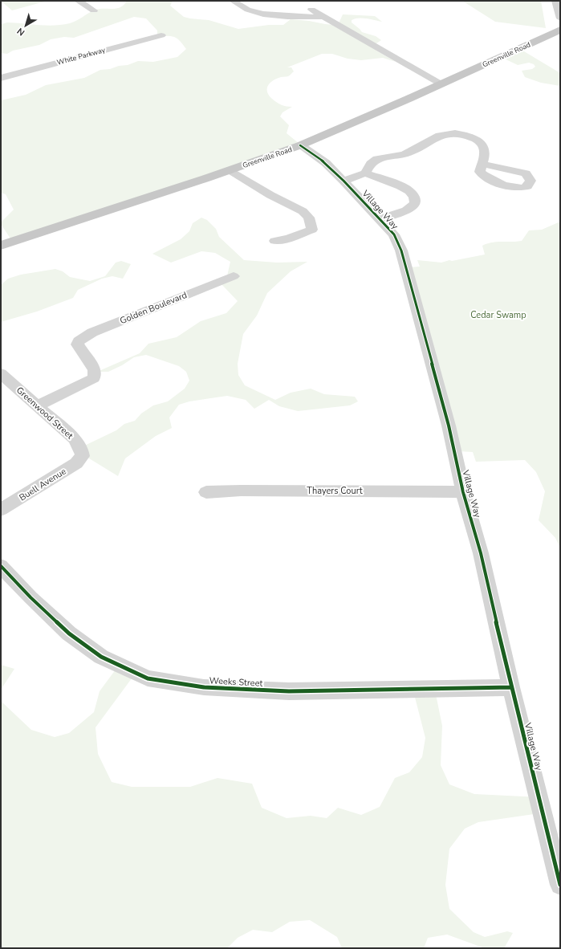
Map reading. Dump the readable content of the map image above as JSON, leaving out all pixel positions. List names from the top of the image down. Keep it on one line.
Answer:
{"streets":{"main road":["Greenville Road"],"street":["White Parkway","Village Way","Golden Boulevard","Greenwood Street","Buell Avenue","Thayers Court","Weeks Street"]},"crossings":[["Greenville Road","Village Way"],["Village Way","Thayers Court"],["Village Way","Weeks Street"],["Golden Boulevard","Greenwood Street"],["Greenwood Street","Buell Avenue"]],"parks":["Cedar Swamp"],"north":"bottom left"}
